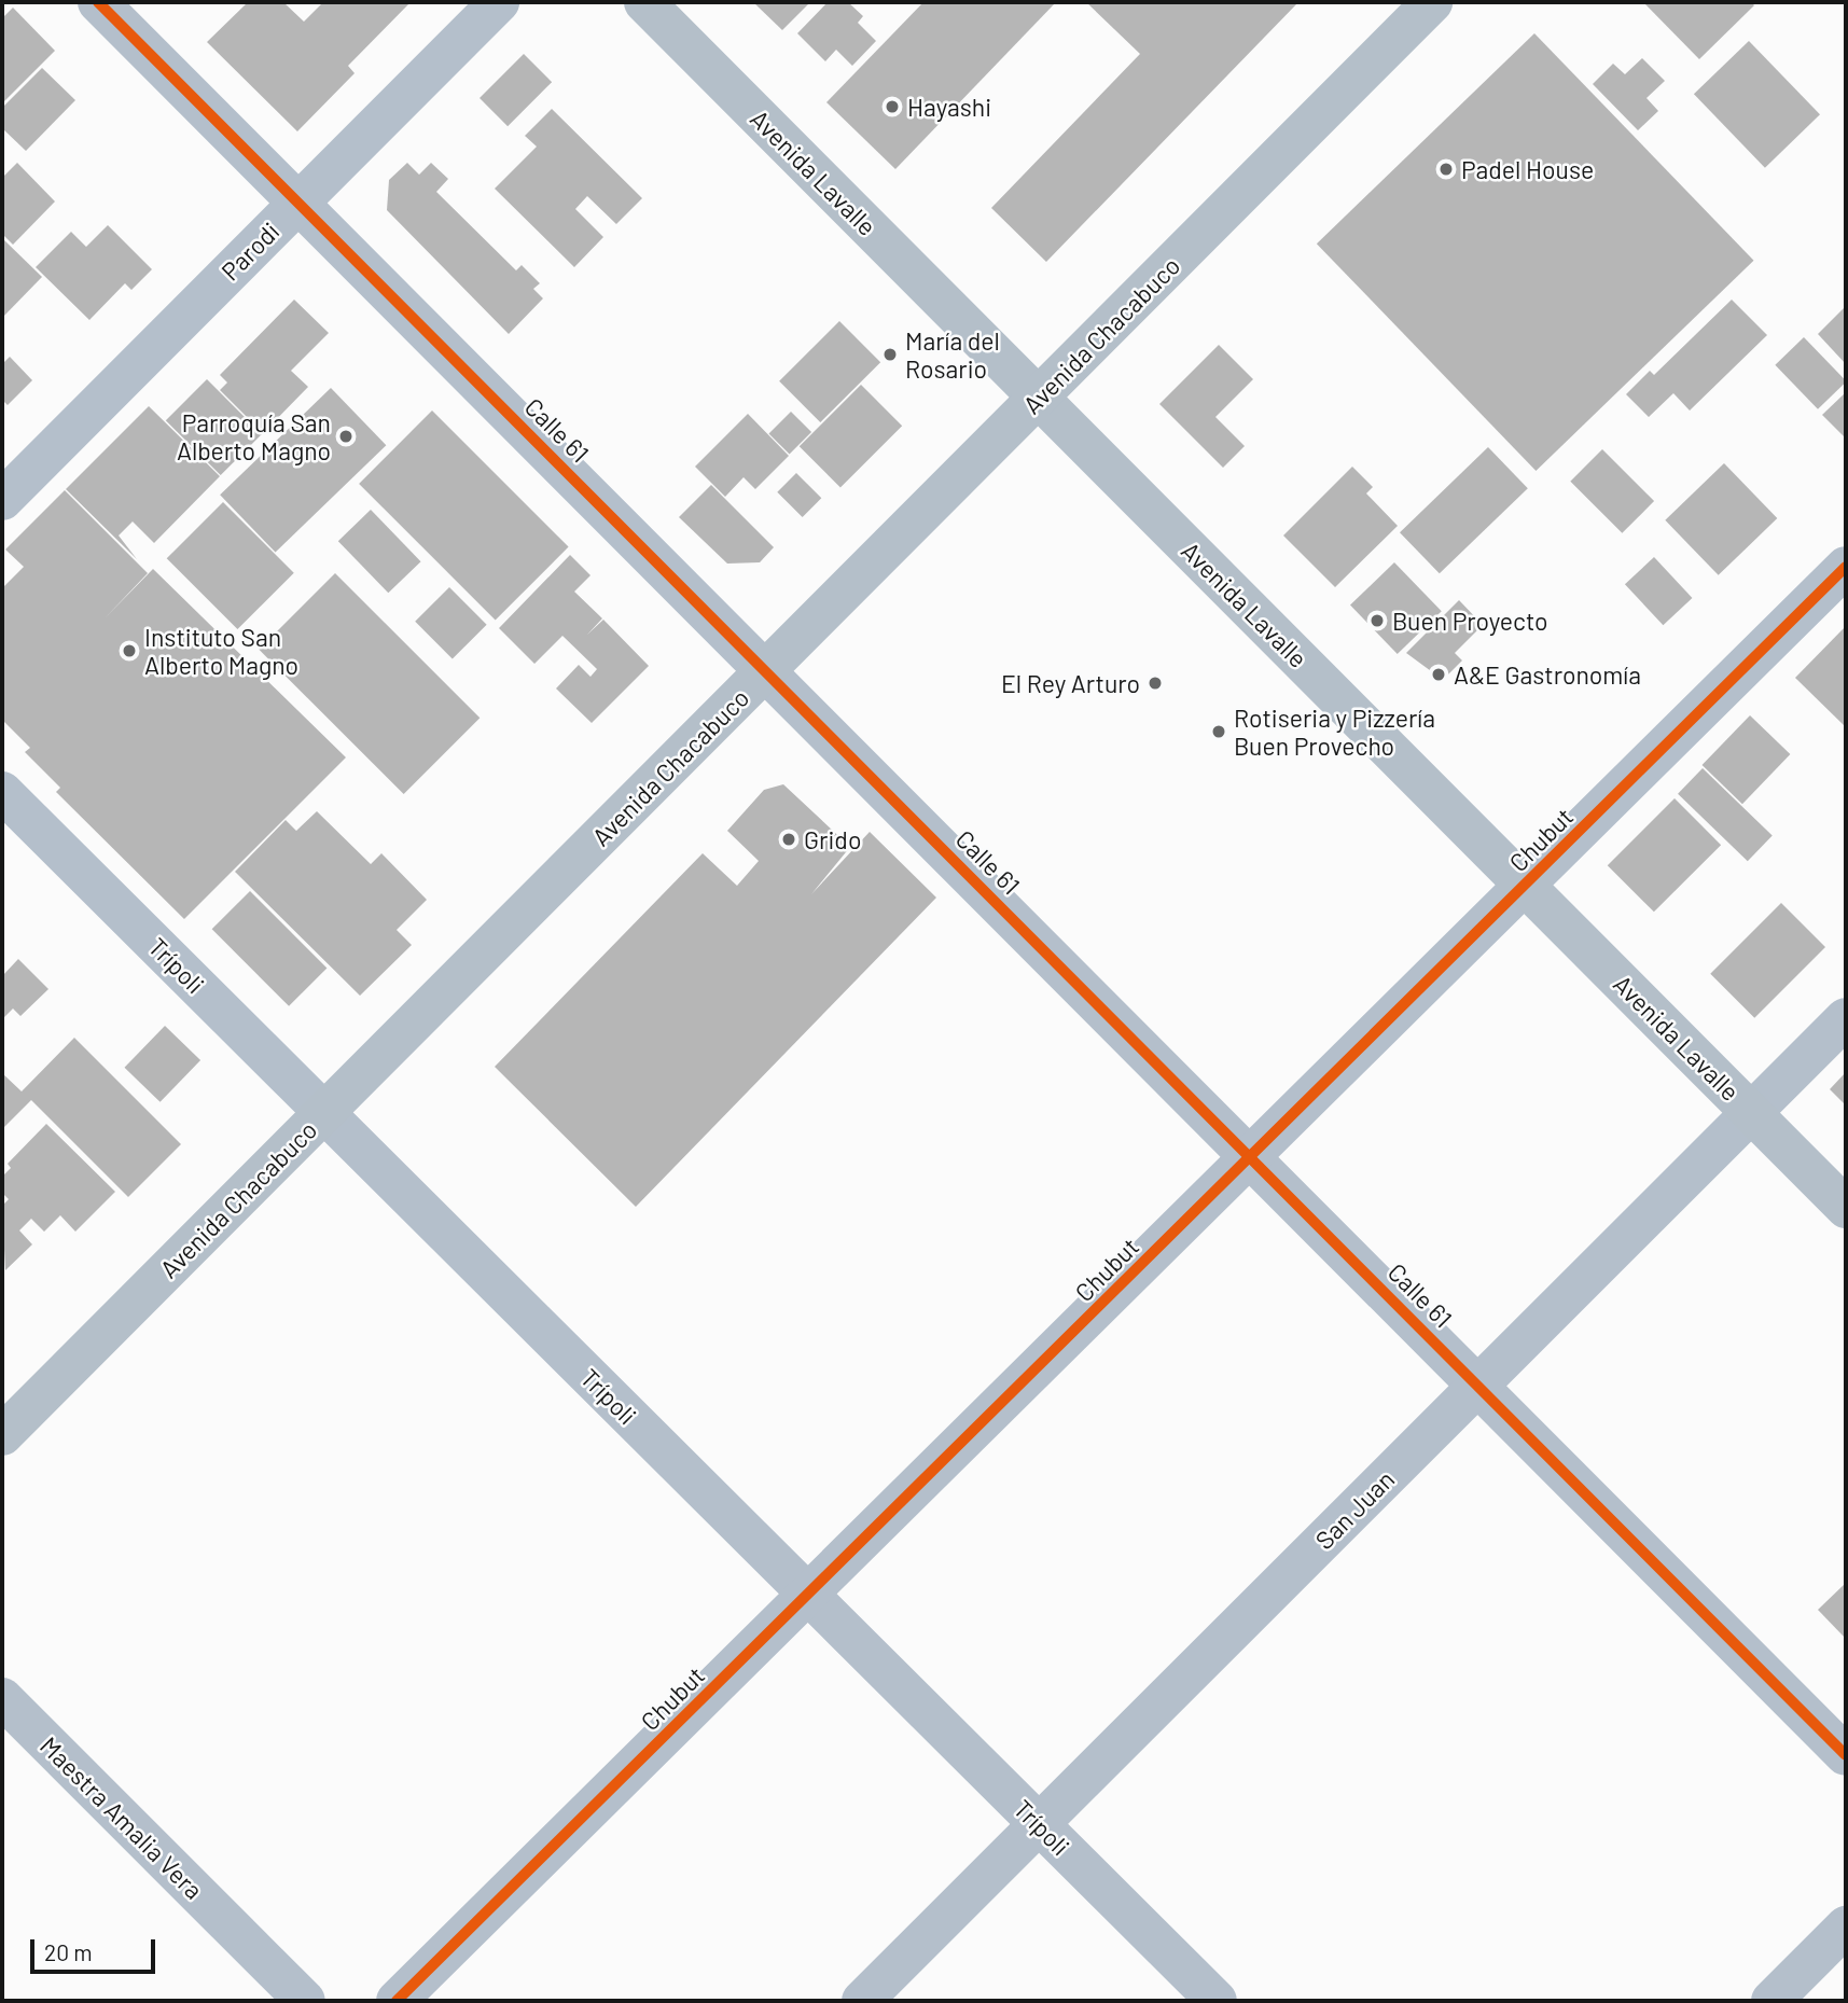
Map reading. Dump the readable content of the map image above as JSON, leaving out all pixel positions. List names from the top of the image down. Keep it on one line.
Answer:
{"streets":{"main road":["Avenida Lavalle","Avenida Chacabuco"],"street":["Parodi","Calle 61","Chubut","Trípoli","San Juan","Maestra Amalia Vera"]},"crossings":[["Avenida Lavalle","Avenida Chacabuco"],["Avenida Lavalle","Chubut"],["Avenida Lavalle","San Juan"],["Parodi","Calle 61"],["Avenida Chacabuco","Calle 61"],["Avenida Chacabuco","Trípoli"],["Calle 61","Chubut"],["Calle 61","San Juan"],["Chubut","Trípoli"],["Trípoli","San Juan"]],"places":["Hayashi","Padel House","María del Rosario","Parroquía San Alberto Magno","Buen Proyecto","Instituto San Alberto Magno","A&E Gastronomía","El Rey Arturo","Rotiseria y Pizzería Buen Provecho","Grido"],"scale_bar":"20 m"}
